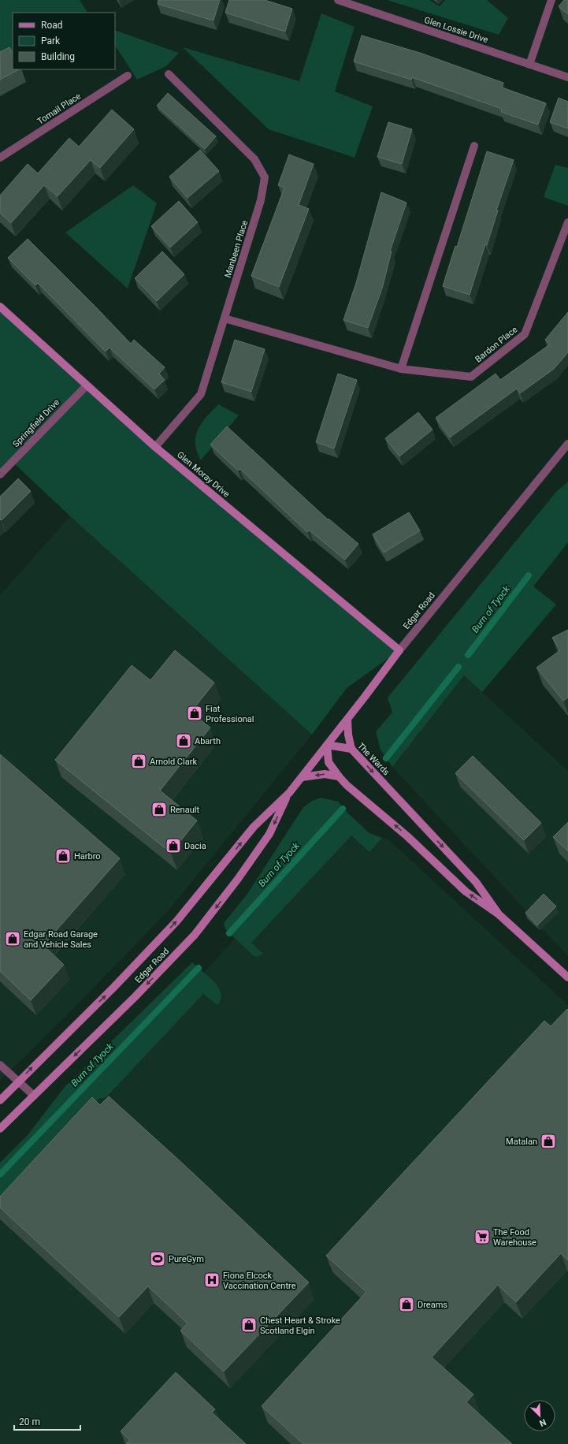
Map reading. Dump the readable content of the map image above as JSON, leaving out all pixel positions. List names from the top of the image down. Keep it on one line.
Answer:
{"streets":{"street":["Glen Lossie Drive","Tomail Place","Manbeen Place","Bardon Place","Springfield Drive","Glen Moray Drive","Edgar Road","The Wards"]},"crossings":[["Manbeen Place","Bardon Place"],["Manbeen Place","Glen Moray Drive"],["Springfield Drive","Glen Moray Drive"],["Glen Moray Drive","Edgar Road"],["Edgar Road","The Wards"]],"water":["Burn of Tyock"],"places":{"shop":["Fiat Professional","Abarth","Arnold Clark","Renault","Dacia","Harbro","Edgar Road Garage and Vehicle Sales","Matalan","Dreams","Chest Heart & Stroke Scotland Elgin"],"supermarket":["The Food Warehouse"],"sports":["PureGym"],"hospital":["Fiona Elcock Vaccination Centre"]},"legend":["Road","Park","Building"],"scale_bar":"20 m","north":"bottom right"}
